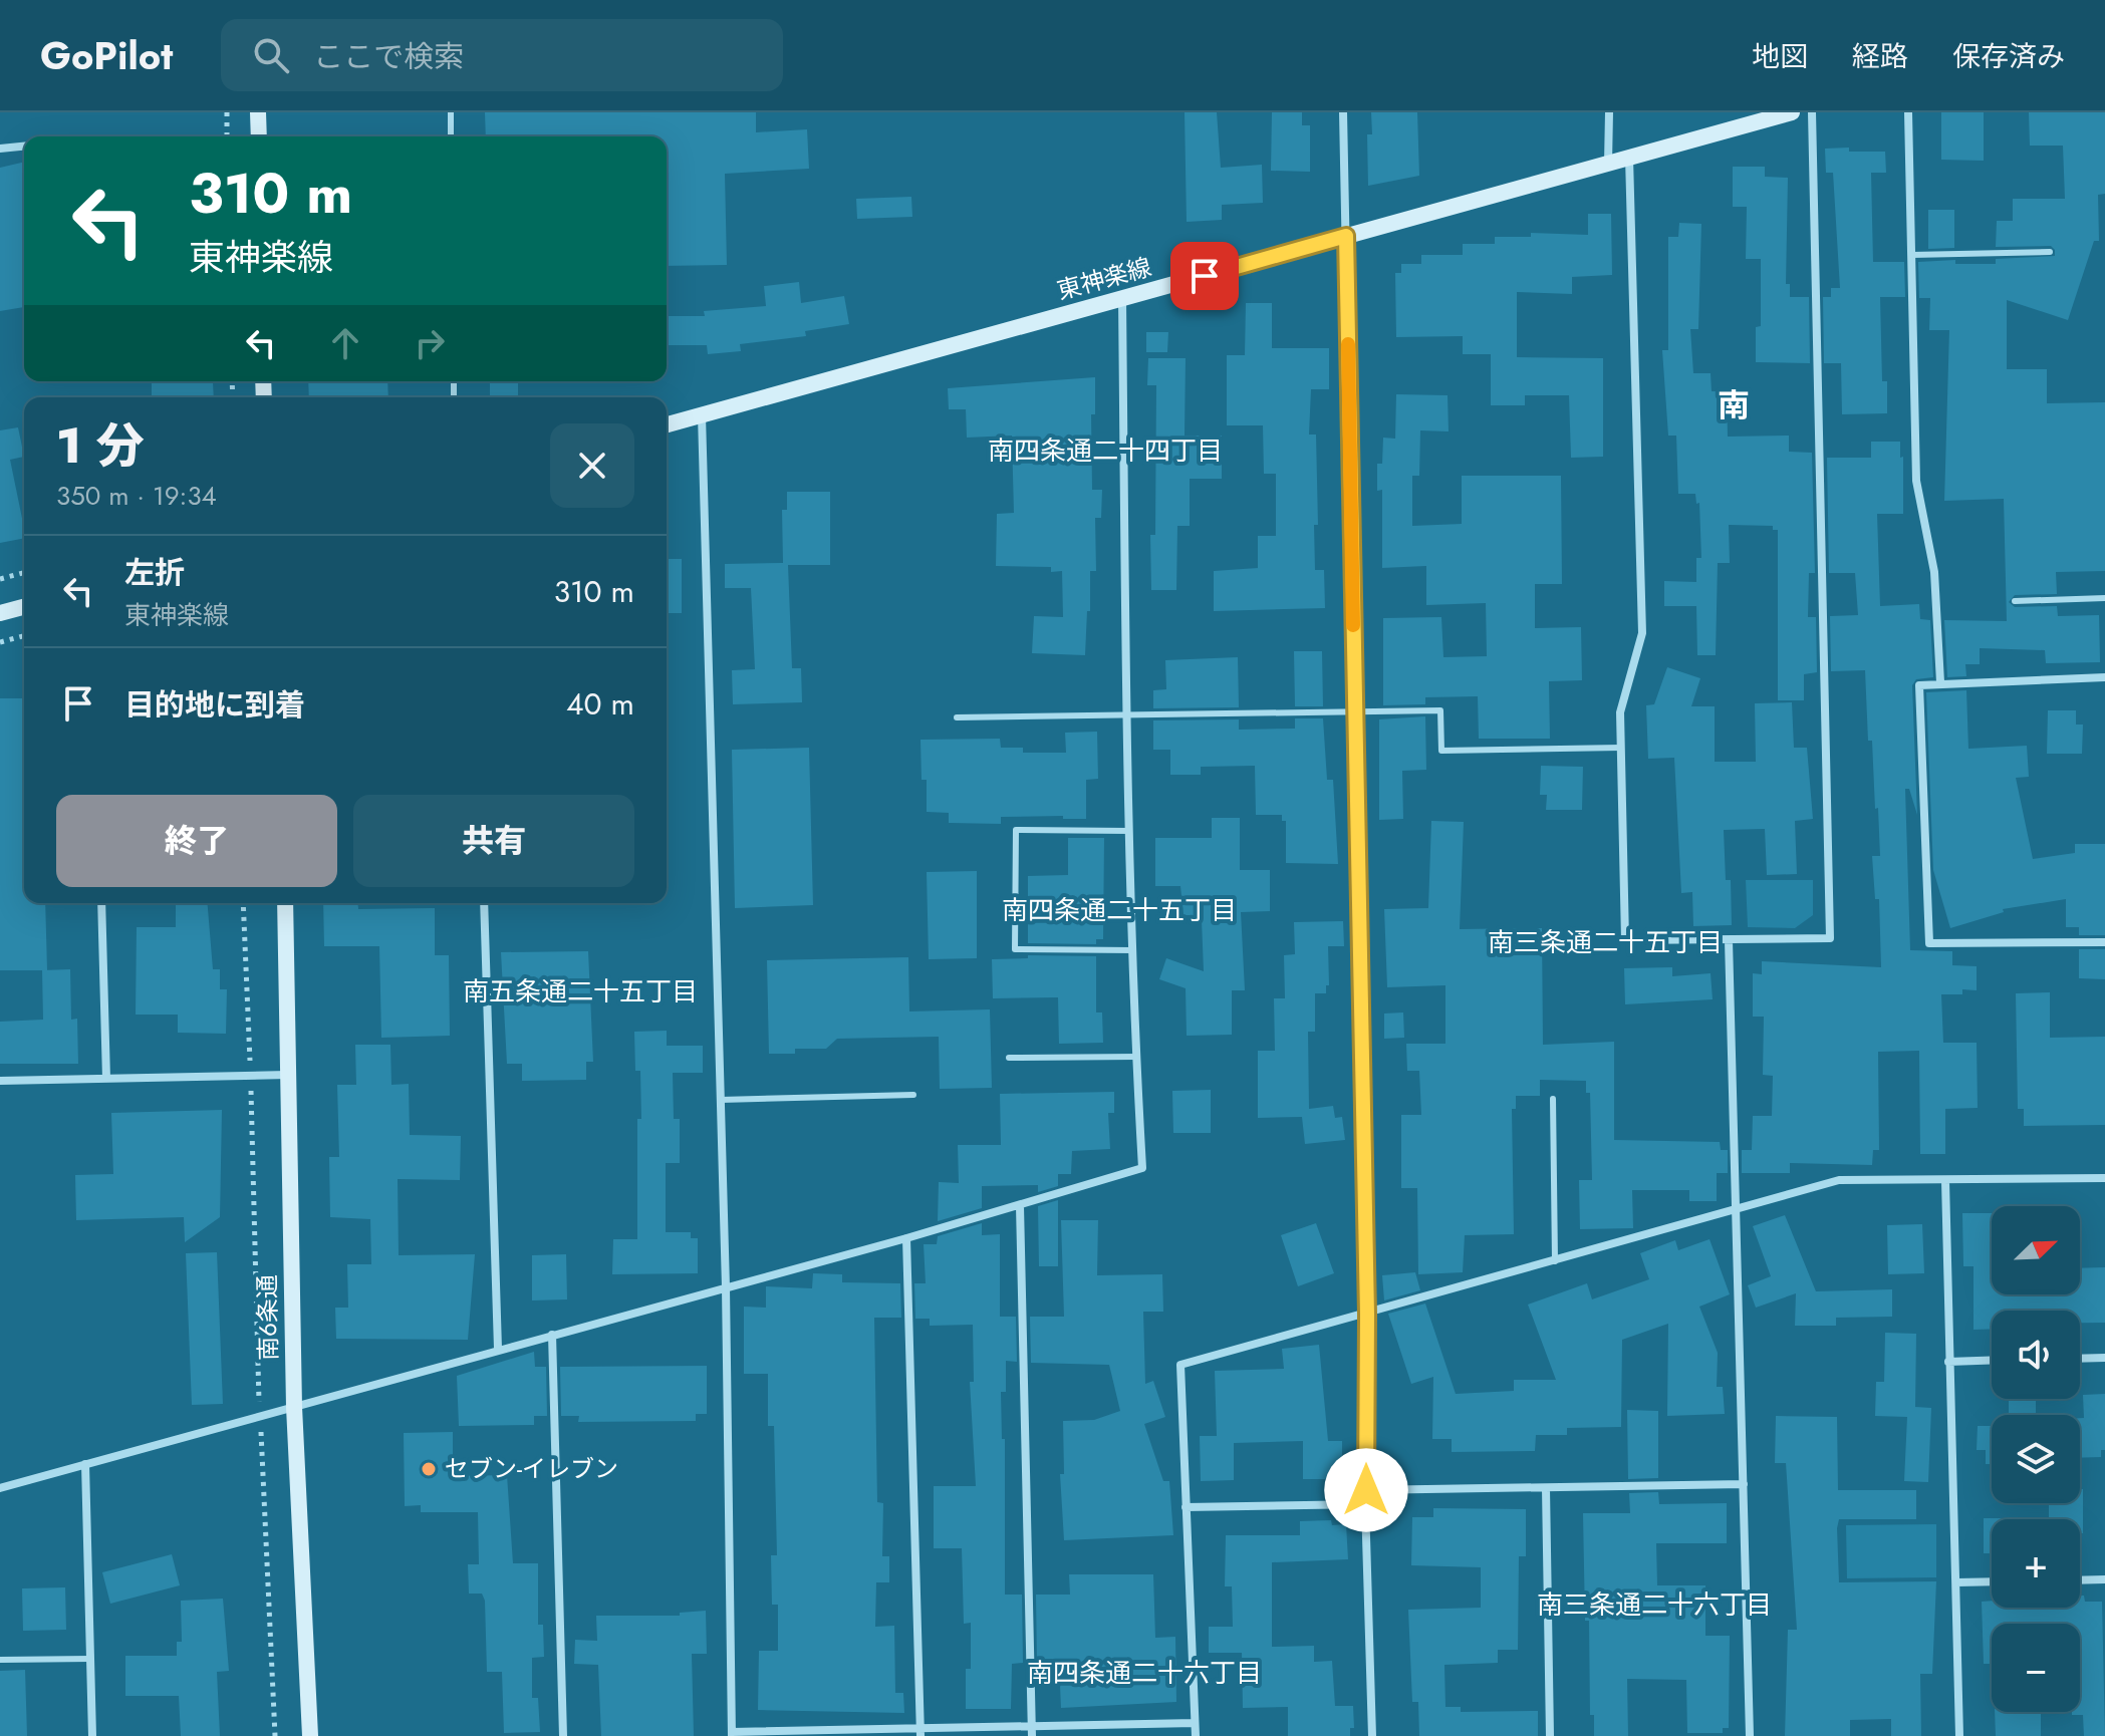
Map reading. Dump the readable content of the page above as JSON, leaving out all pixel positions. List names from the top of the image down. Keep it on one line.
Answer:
{"streets":{"street":["東神楽線","南6条通"]},"districts":["南","南四条通二十四丁目","南四条通二十五丁目","南三条通二十五丁目","南五条通二十五丁目","南三条通二十六丁目","南四条通二十六丁目"],"places":["セブン-イレブン"],"north":"top right","page":{"header":"GoPilot","search":"ここで検索","nav":["地図","経路","保存済み"],"turn":["310 m","東神楽線"],"heading":["1 分","350 m · 19:34"],"list":[{"name":"左折","note":"東神楽線","value":"310 m"},{"name":"目的地に到着","value":"40 m"}],"buttons":["終了","共有"],"map_buttons":["+","−"]}}
